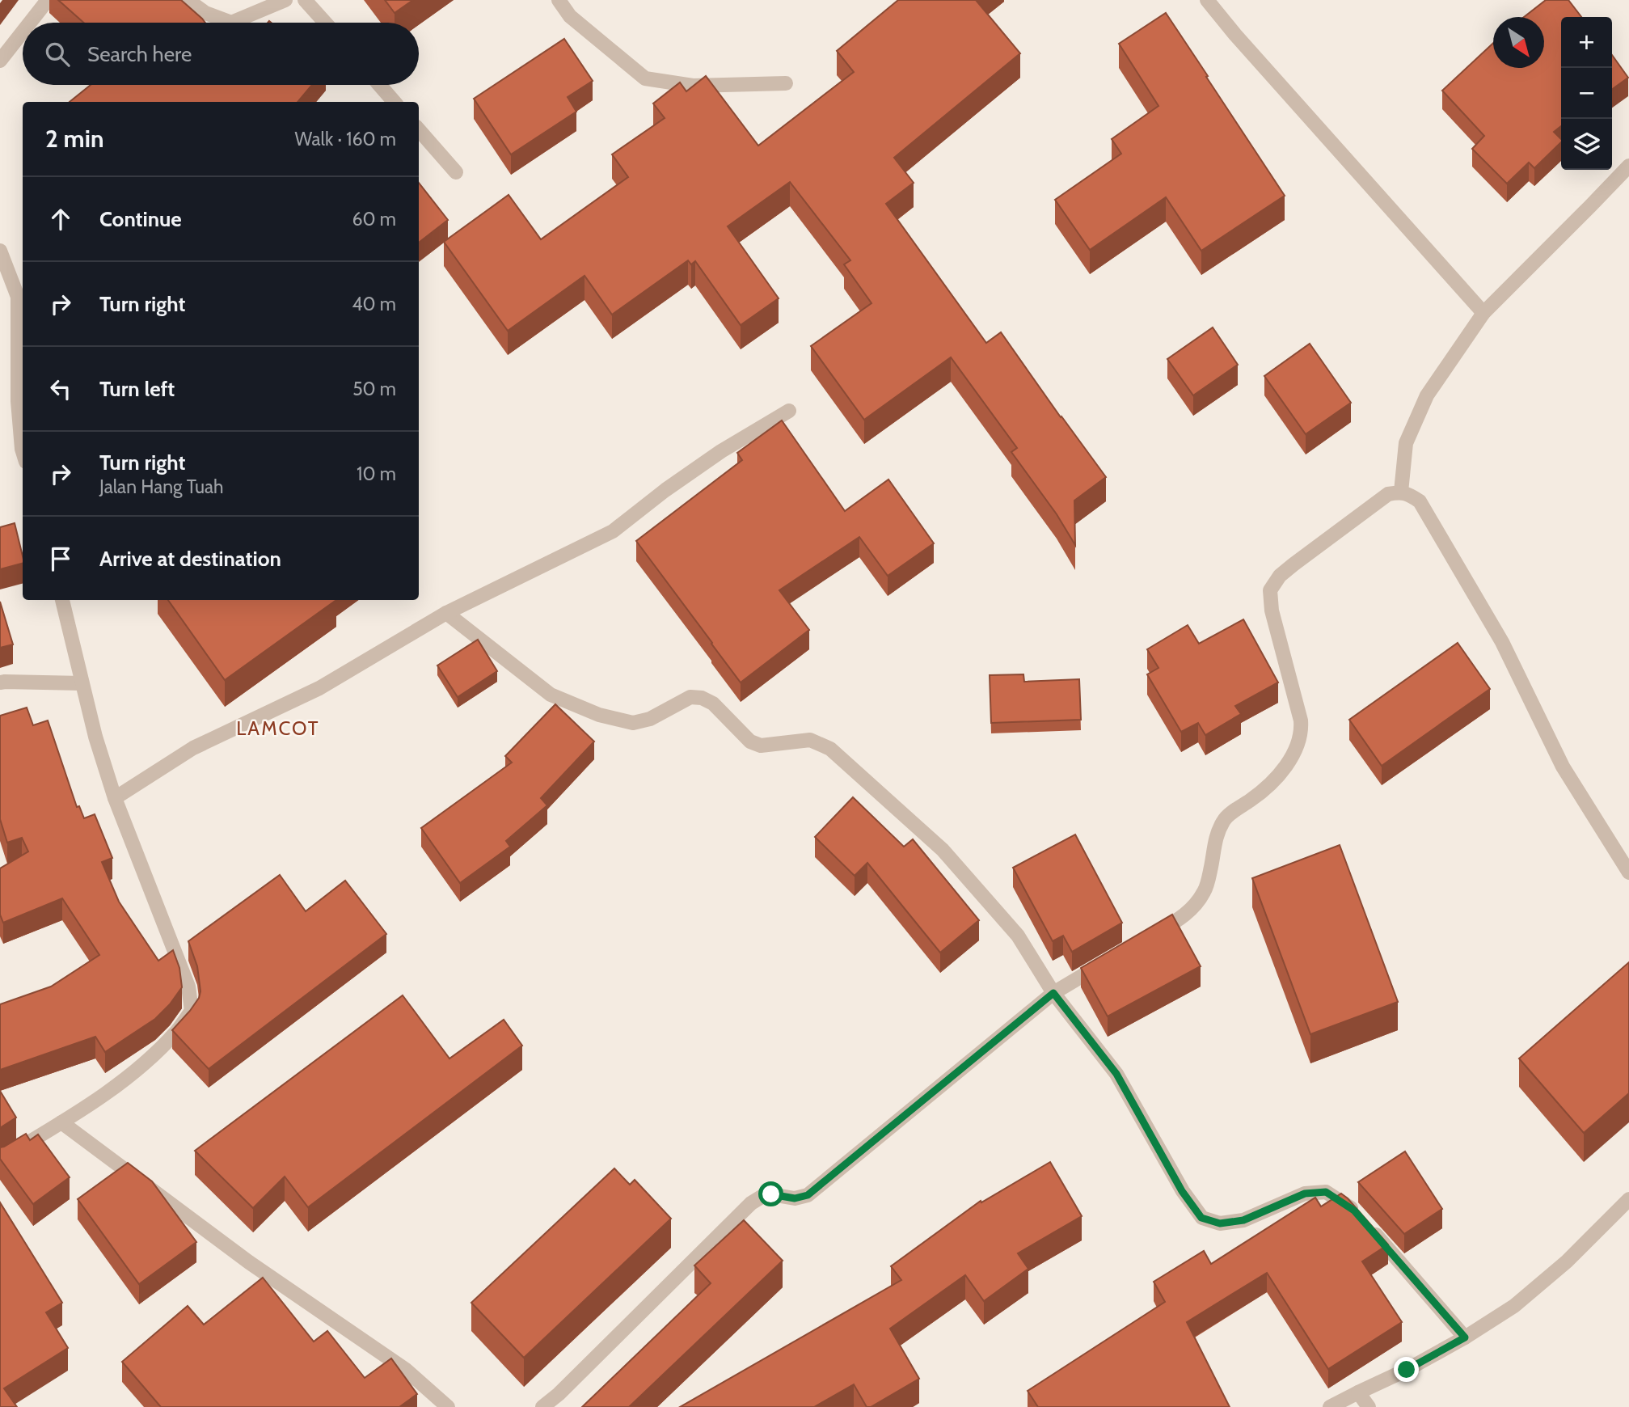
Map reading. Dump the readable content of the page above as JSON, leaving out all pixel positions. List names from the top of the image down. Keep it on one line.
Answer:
{"districts":["LAMCOT"],"north":"bottom right","page":{"map_buttons":["+","−"],"search":"Search here","heading":["2 min","Walk · 160 m"],"list":[["Continue","60 m"],["Turn right","40 m"],["Turn left","50 m"],["Turn right","Jalan Hang Tuah","10 m"],"Arrive at destination"]}}
